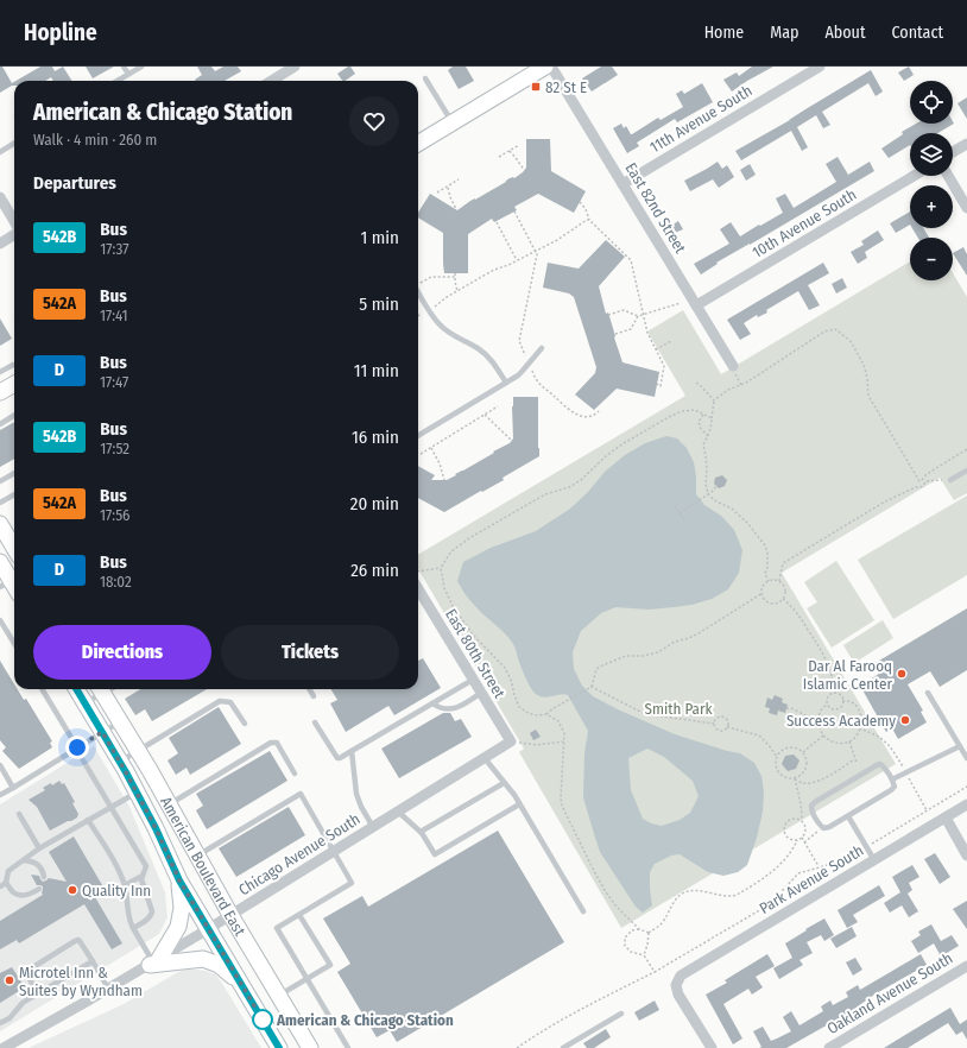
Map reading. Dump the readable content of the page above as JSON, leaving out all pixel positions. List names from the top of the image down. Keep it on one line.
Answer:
{"streets":{"main road":["American Boulevard East"],"street":["11th Avenue South","East 82nd Street","10th Avenue South","East 80th Street","Chicago Avenue South","Park Avenue South","Oakland Avenue South"]},"crossings":[["11th Avenue South","East 82nd Street"],["East 82nd Street","10th Avenue South"],["East 80th Street","Chicago Avenue South"],["Chicago Avenue South","American Boulevard East"]],"parks":["Smith Park"],"places":{"transit":["82 St E"],"other":["Dar Al Farooq Islamic Center","Success Academy","Quality Inn","Microtel Inn & Suites by Wyndham","American & Chicago Station"]},"lines":["bus line 542B"],"page":{"header":"Hopline","nav":["Home","Map","About","Contact"],"map_buttons":["+","−"],"heading":[["American & Chicago Station","Walk · 4 min · 260 m"],"Departures"],"list":[{"mark":"542B","name":"Bus","note":"17:37","value":"1 min"},{"mark":"542A","name":"Bus","note":"17:41","value":"5 min"},{"mark":"D","name":"Bus","note":"17:47","value":"11 min"},{"mark":"542B","name":"Bus","note":"17:52","value":"16 min"},{"mark":"542A","name":"Bus","note":"17:56","value":"20 min"},{"mark":"D","name":"Bus","note":"18:02","value":"26 min"}],"buttons":["Directions","Tickets"]}}
